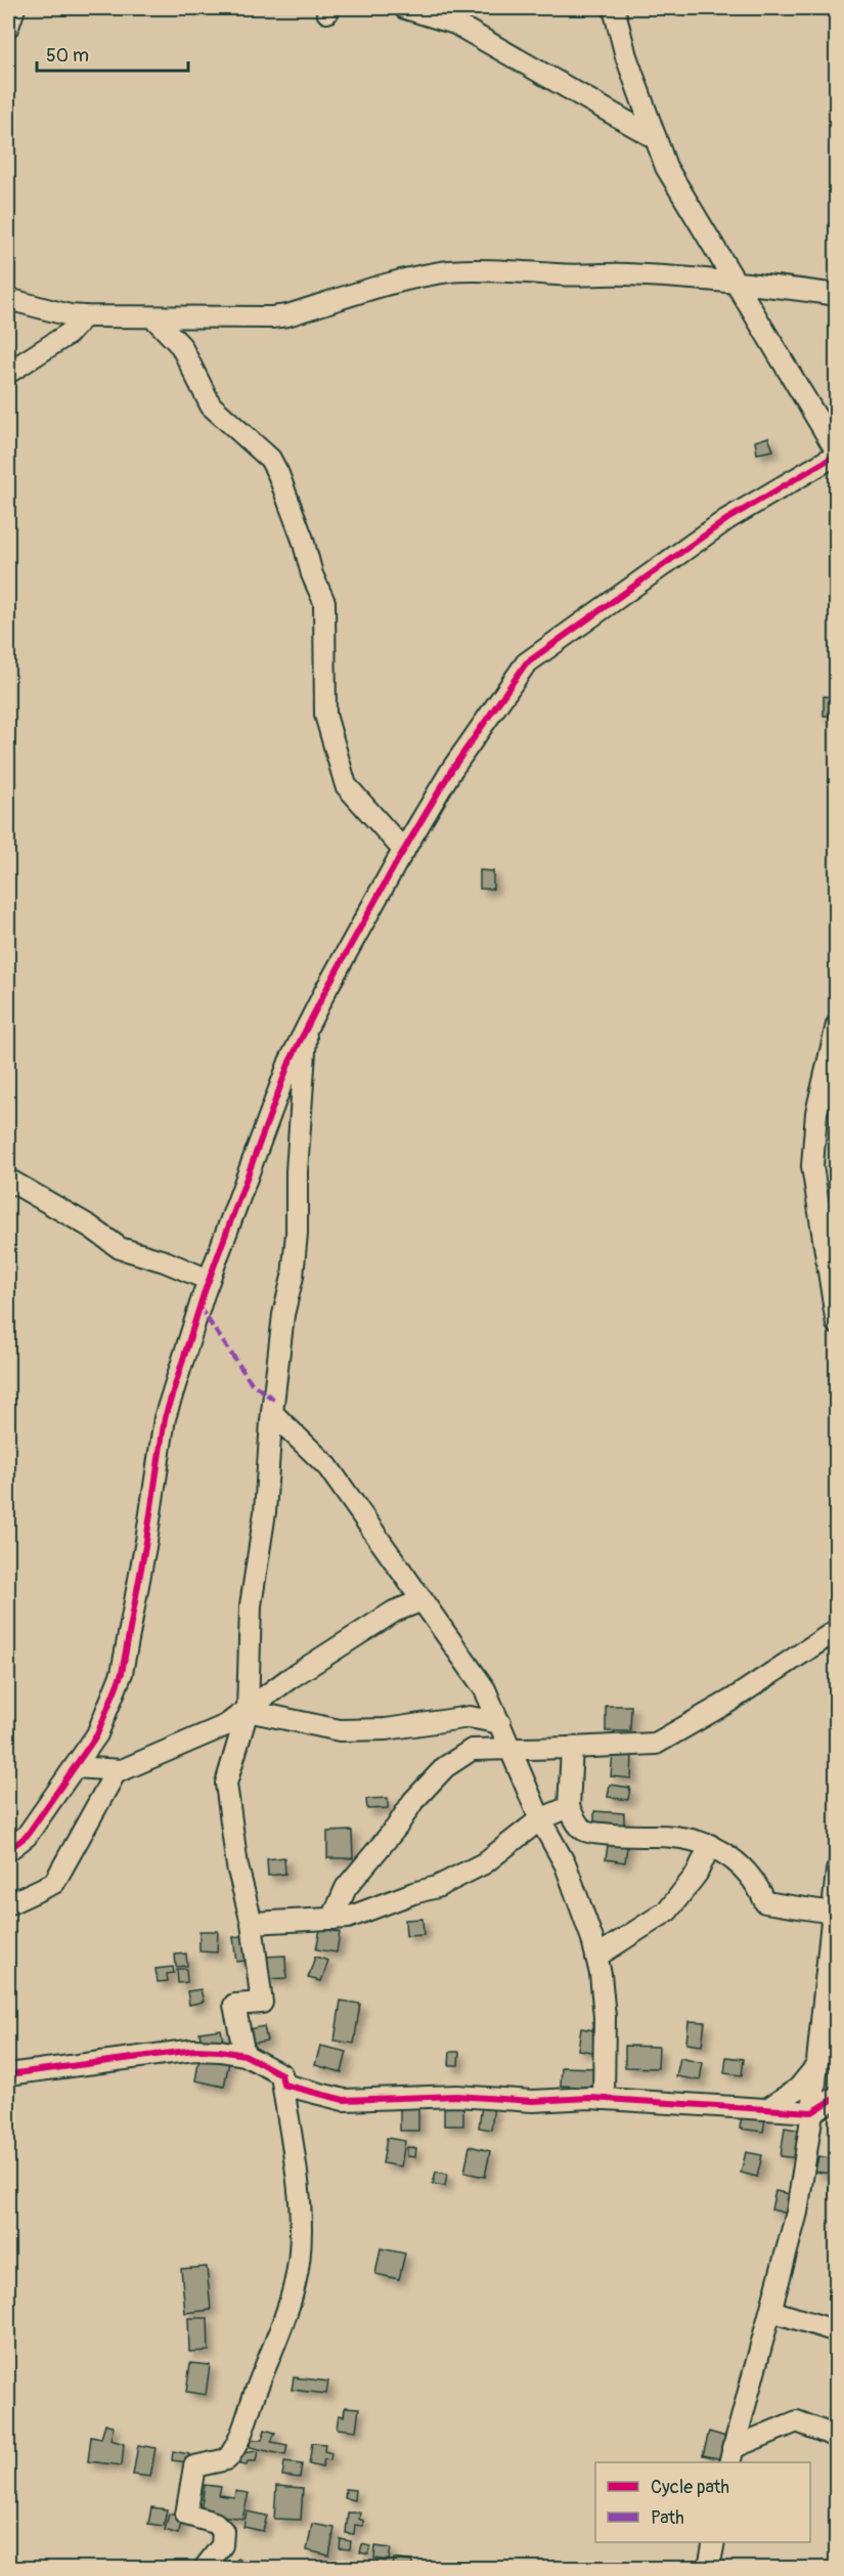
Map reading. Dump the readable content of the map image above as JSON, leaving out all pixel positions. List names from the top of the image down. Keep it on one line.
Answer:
{"legend":["Cycle path","Path"],"scale_bar":"50 m"}
